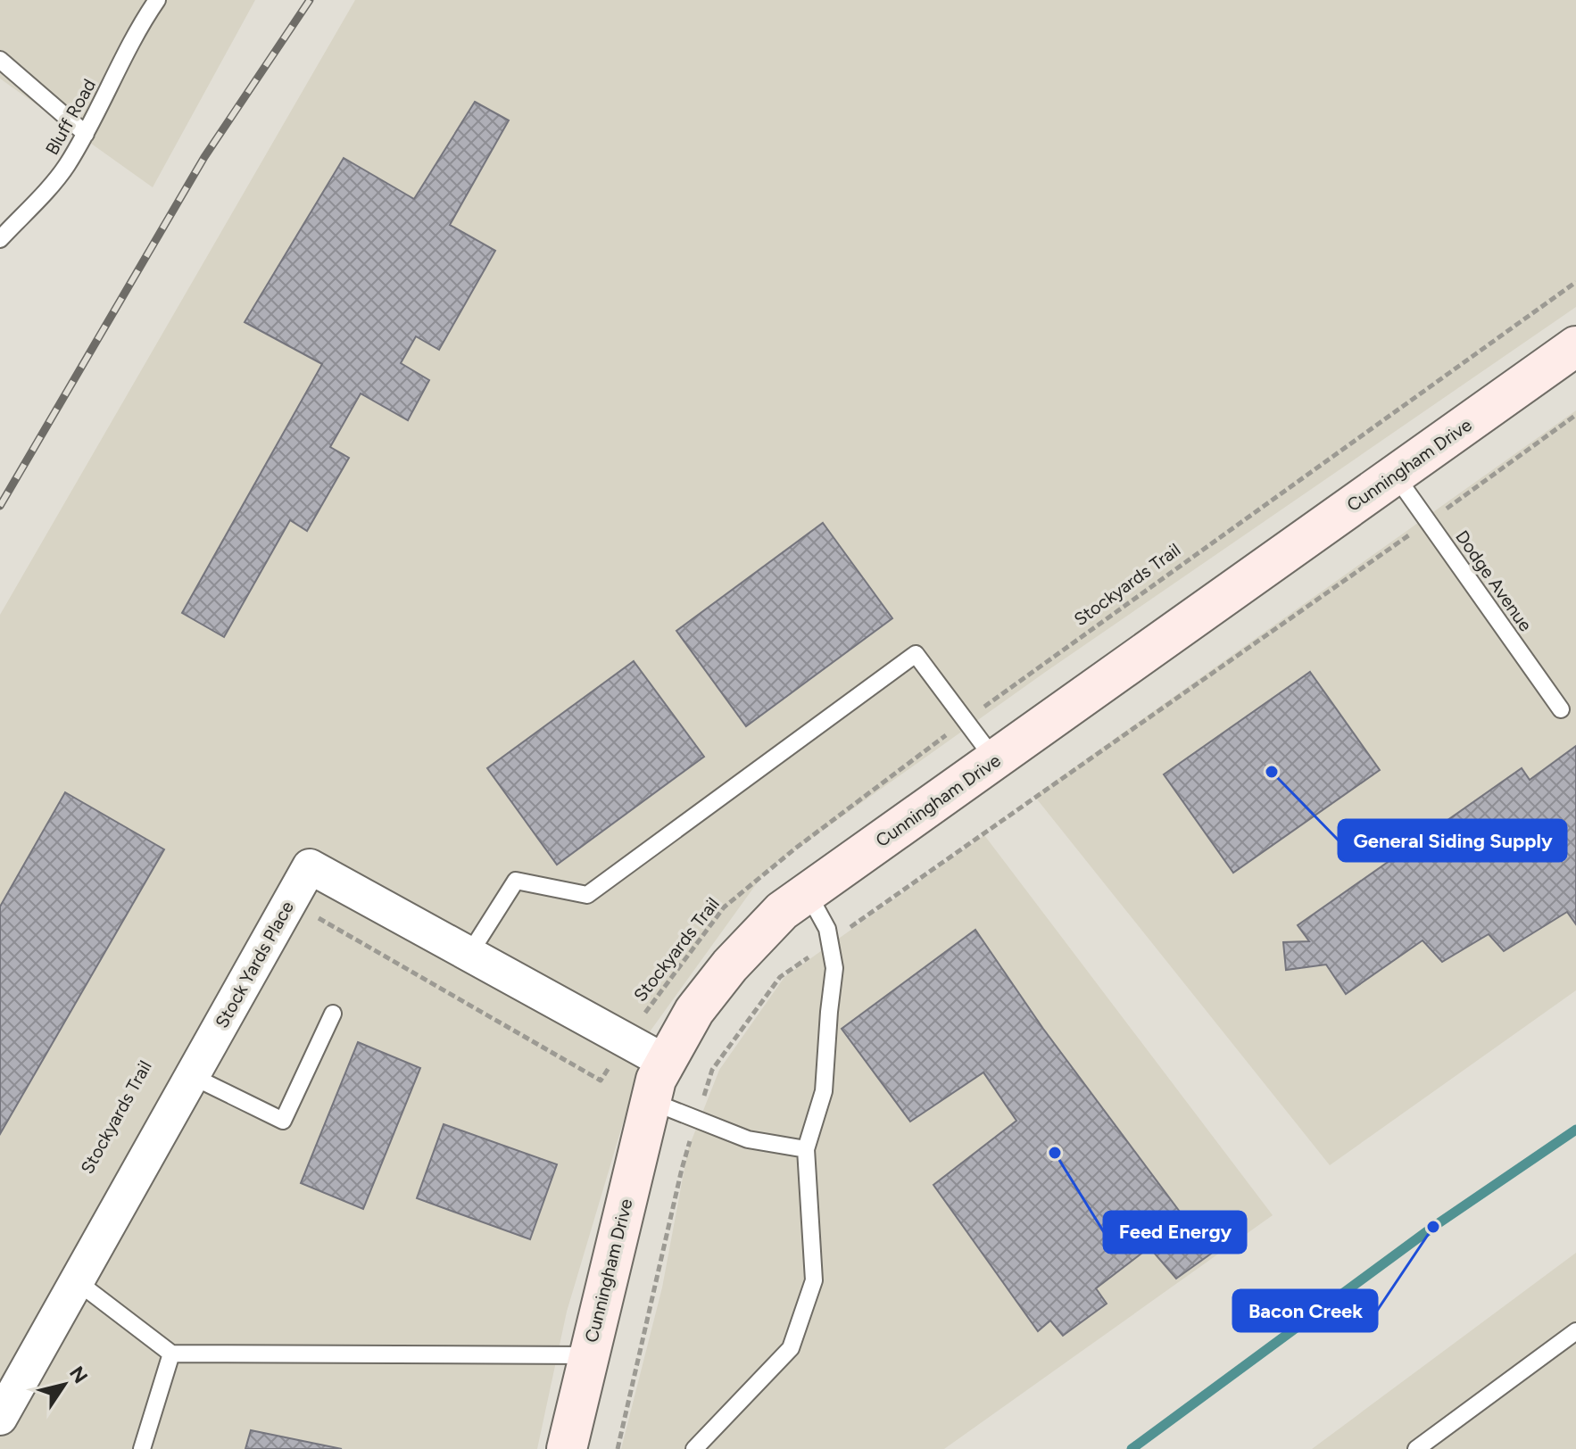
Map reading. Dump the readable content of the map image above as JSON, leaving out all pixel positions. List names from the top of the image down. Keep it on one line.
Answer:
{"streets":{"street":["Cunningham Drive","Stock Yards Place"],"lane":["Bluff Road","Dodge Avenue"],"path":["Stockyards Trail"]},"crossings":[["Cunningham Drive","Dodge Avenue"],["Cunningham Drive","Stock Yards Place"],["Stockyards Trail","Stock Yards Place"]],"places":["General Siding Supply","Feed Energy","Bacon Creek"],"north":"top right"}
